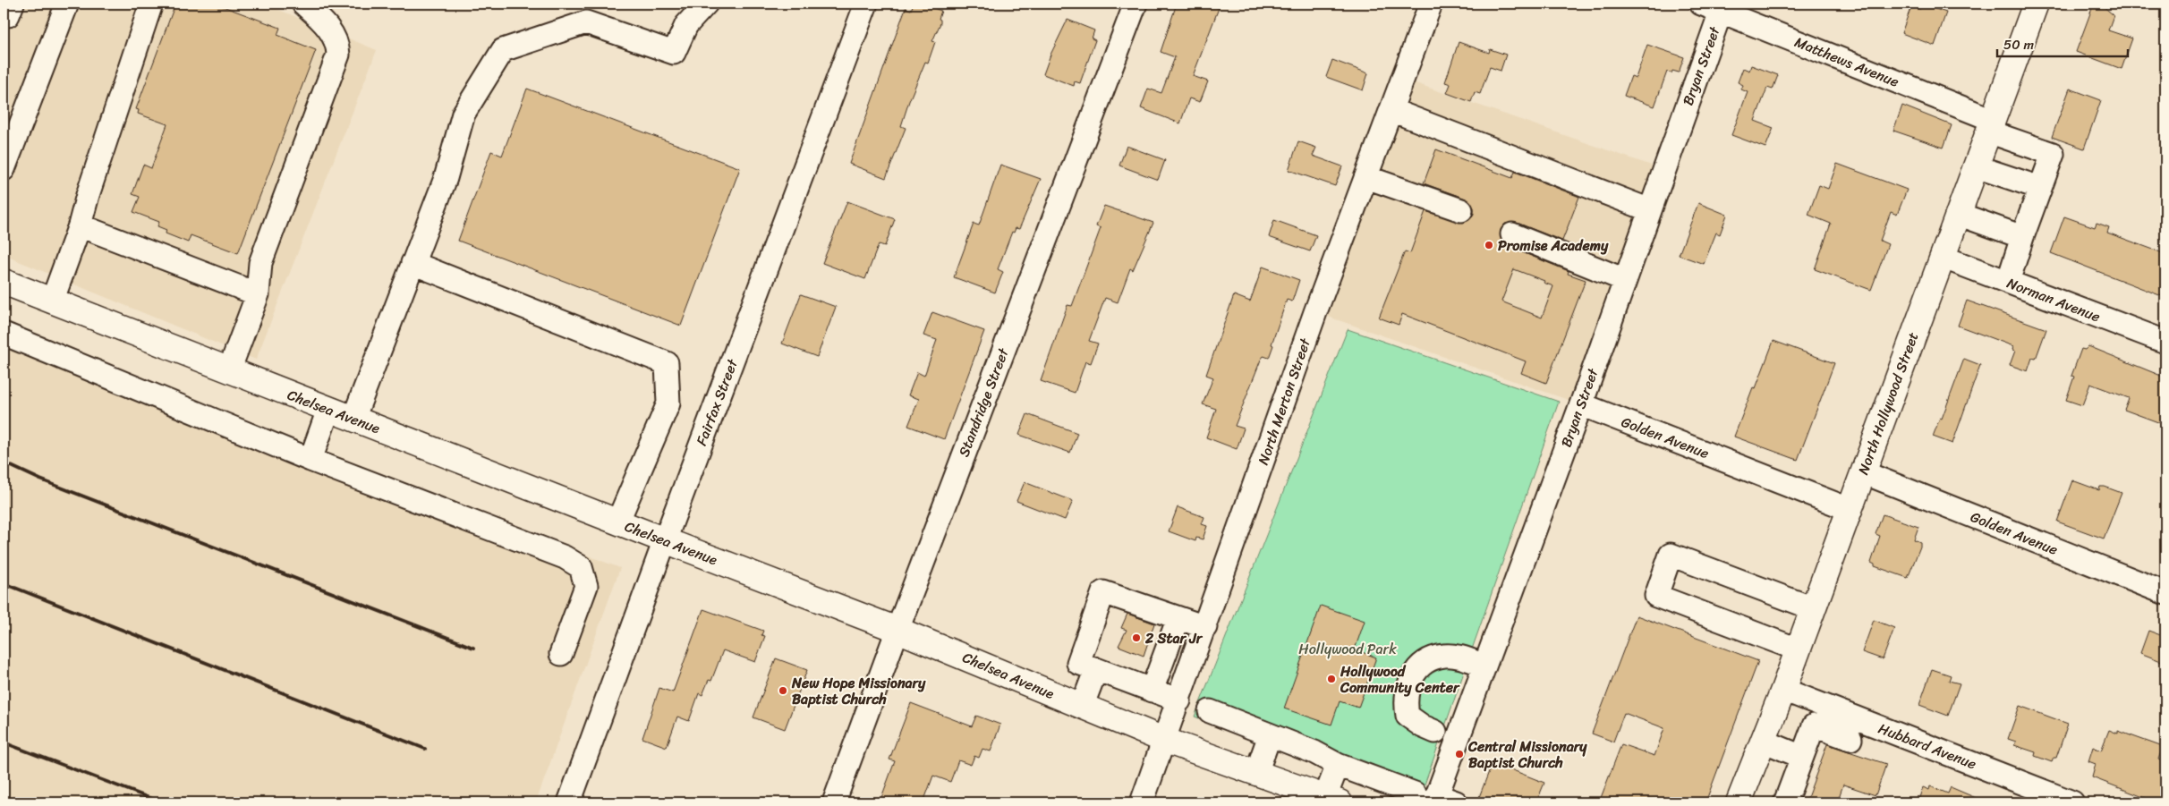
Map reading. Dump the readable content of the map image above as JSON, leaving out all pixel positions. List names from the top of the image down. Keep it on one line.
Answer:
{"streets":{"main road":["North Hollywood Street","Chelsea Avenue"],"street":["Matthews Avenue","Bryan Street","Norman Avenue","North Merton Street","Fairfax Street","Standridge Street","Golden Avenue","Hubbard Avenue"]},"crossings":[["Matthews Avenue","Bryan Street"],["Matthews Avenue","North Hollywood Street"],["Bryan Street","Golden Avenue"],["Norman Avenue","North Hollywood Street"],["North Merton Street","Chelsea Avenue"],["Fairfax Street","Chelsea Avenue"],["Standridge Street","Chelsea Avenue"],["North Hollywood Street","Golden Avenue"],["North Hollywood Street","Hubbard Avenue"]],"parks":["Hollywood Park"],"places":["Promise Academy","2 Star Jr","Hollywood Community Center","New Hope Missionary Baptist Church","Central Missionary Baptist Church"],"scale_bar":"50 m"}
